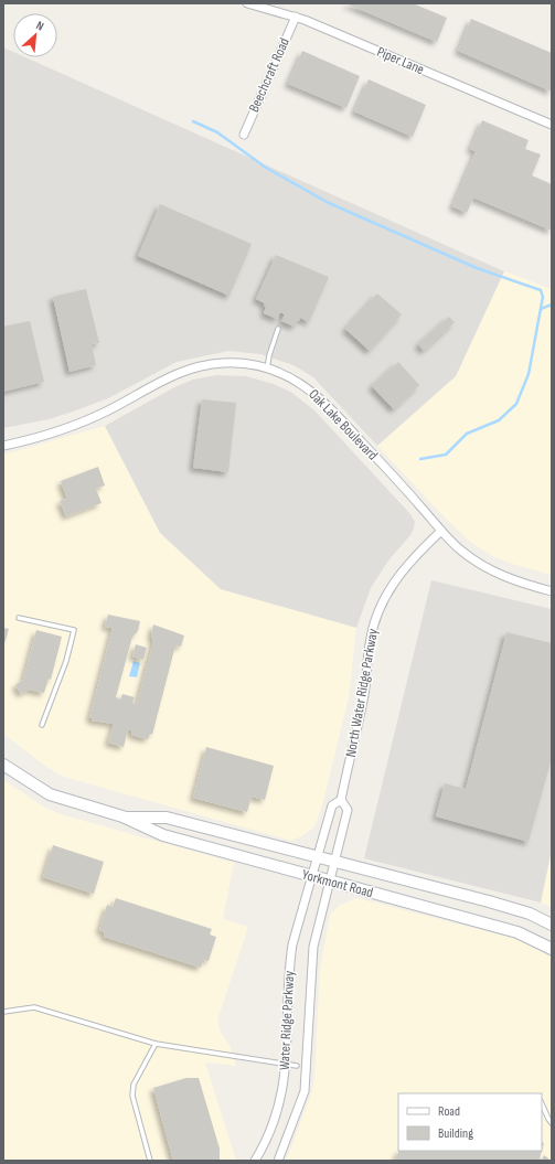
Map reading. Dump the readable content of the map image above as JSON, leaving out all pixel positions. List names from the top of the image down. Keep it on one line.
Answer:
{"streets":{"street":["Piper Lane","Beechcraft Road","Oak Lake Boulevard","North Water Ridge Parkway","Yorkmont Road","Water Ridge Parkway"]},"crossings":[["Piper Lane","Beechcraft Road"],["Oak Lake Boulevard","North Water Ridge Parkway"],["North Water Ridge Parkway","Yorkmont Road"],["North Water Ridge Parkway","Water Ridge Parkway"],["Yorkmont Road","Water Ridge Parkway"]],"legend":["Road","Building"],"north":"top right"}
